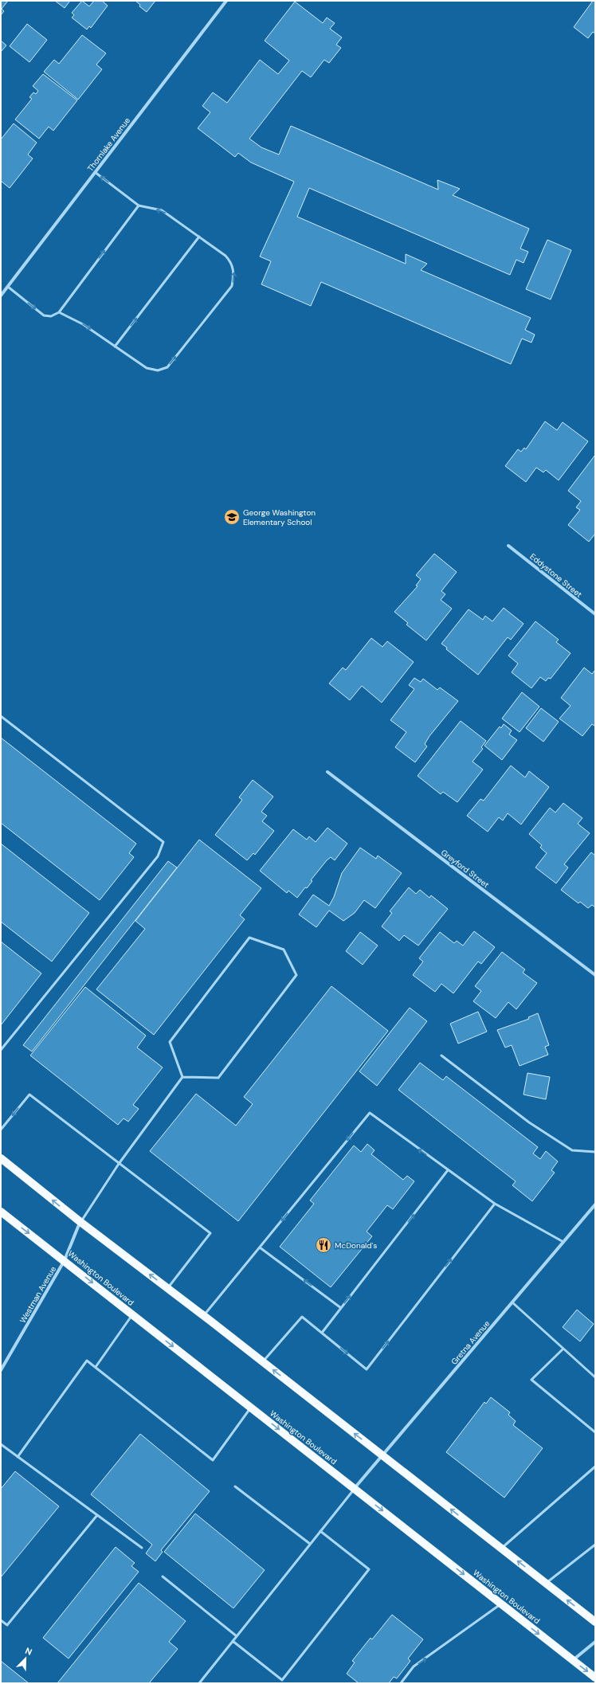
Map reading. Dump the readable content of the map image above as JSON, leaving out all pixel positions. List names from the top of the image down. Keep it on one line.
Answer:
{"streets":{"main road":["Washington Boulevard"],"street":["Thornlake Avenue","Eddystone Street","Greyford Street","Westman Avenue","Gretna Avenue"]},"crossings":[["Washington Boulevard","Westman Avenue"],["Washington Boulevard","Gretna Avenue"]],"places":{"school or university":["George Washington Elementary School"],"restaurant":["McDonald's"]},"north":"top right"}
